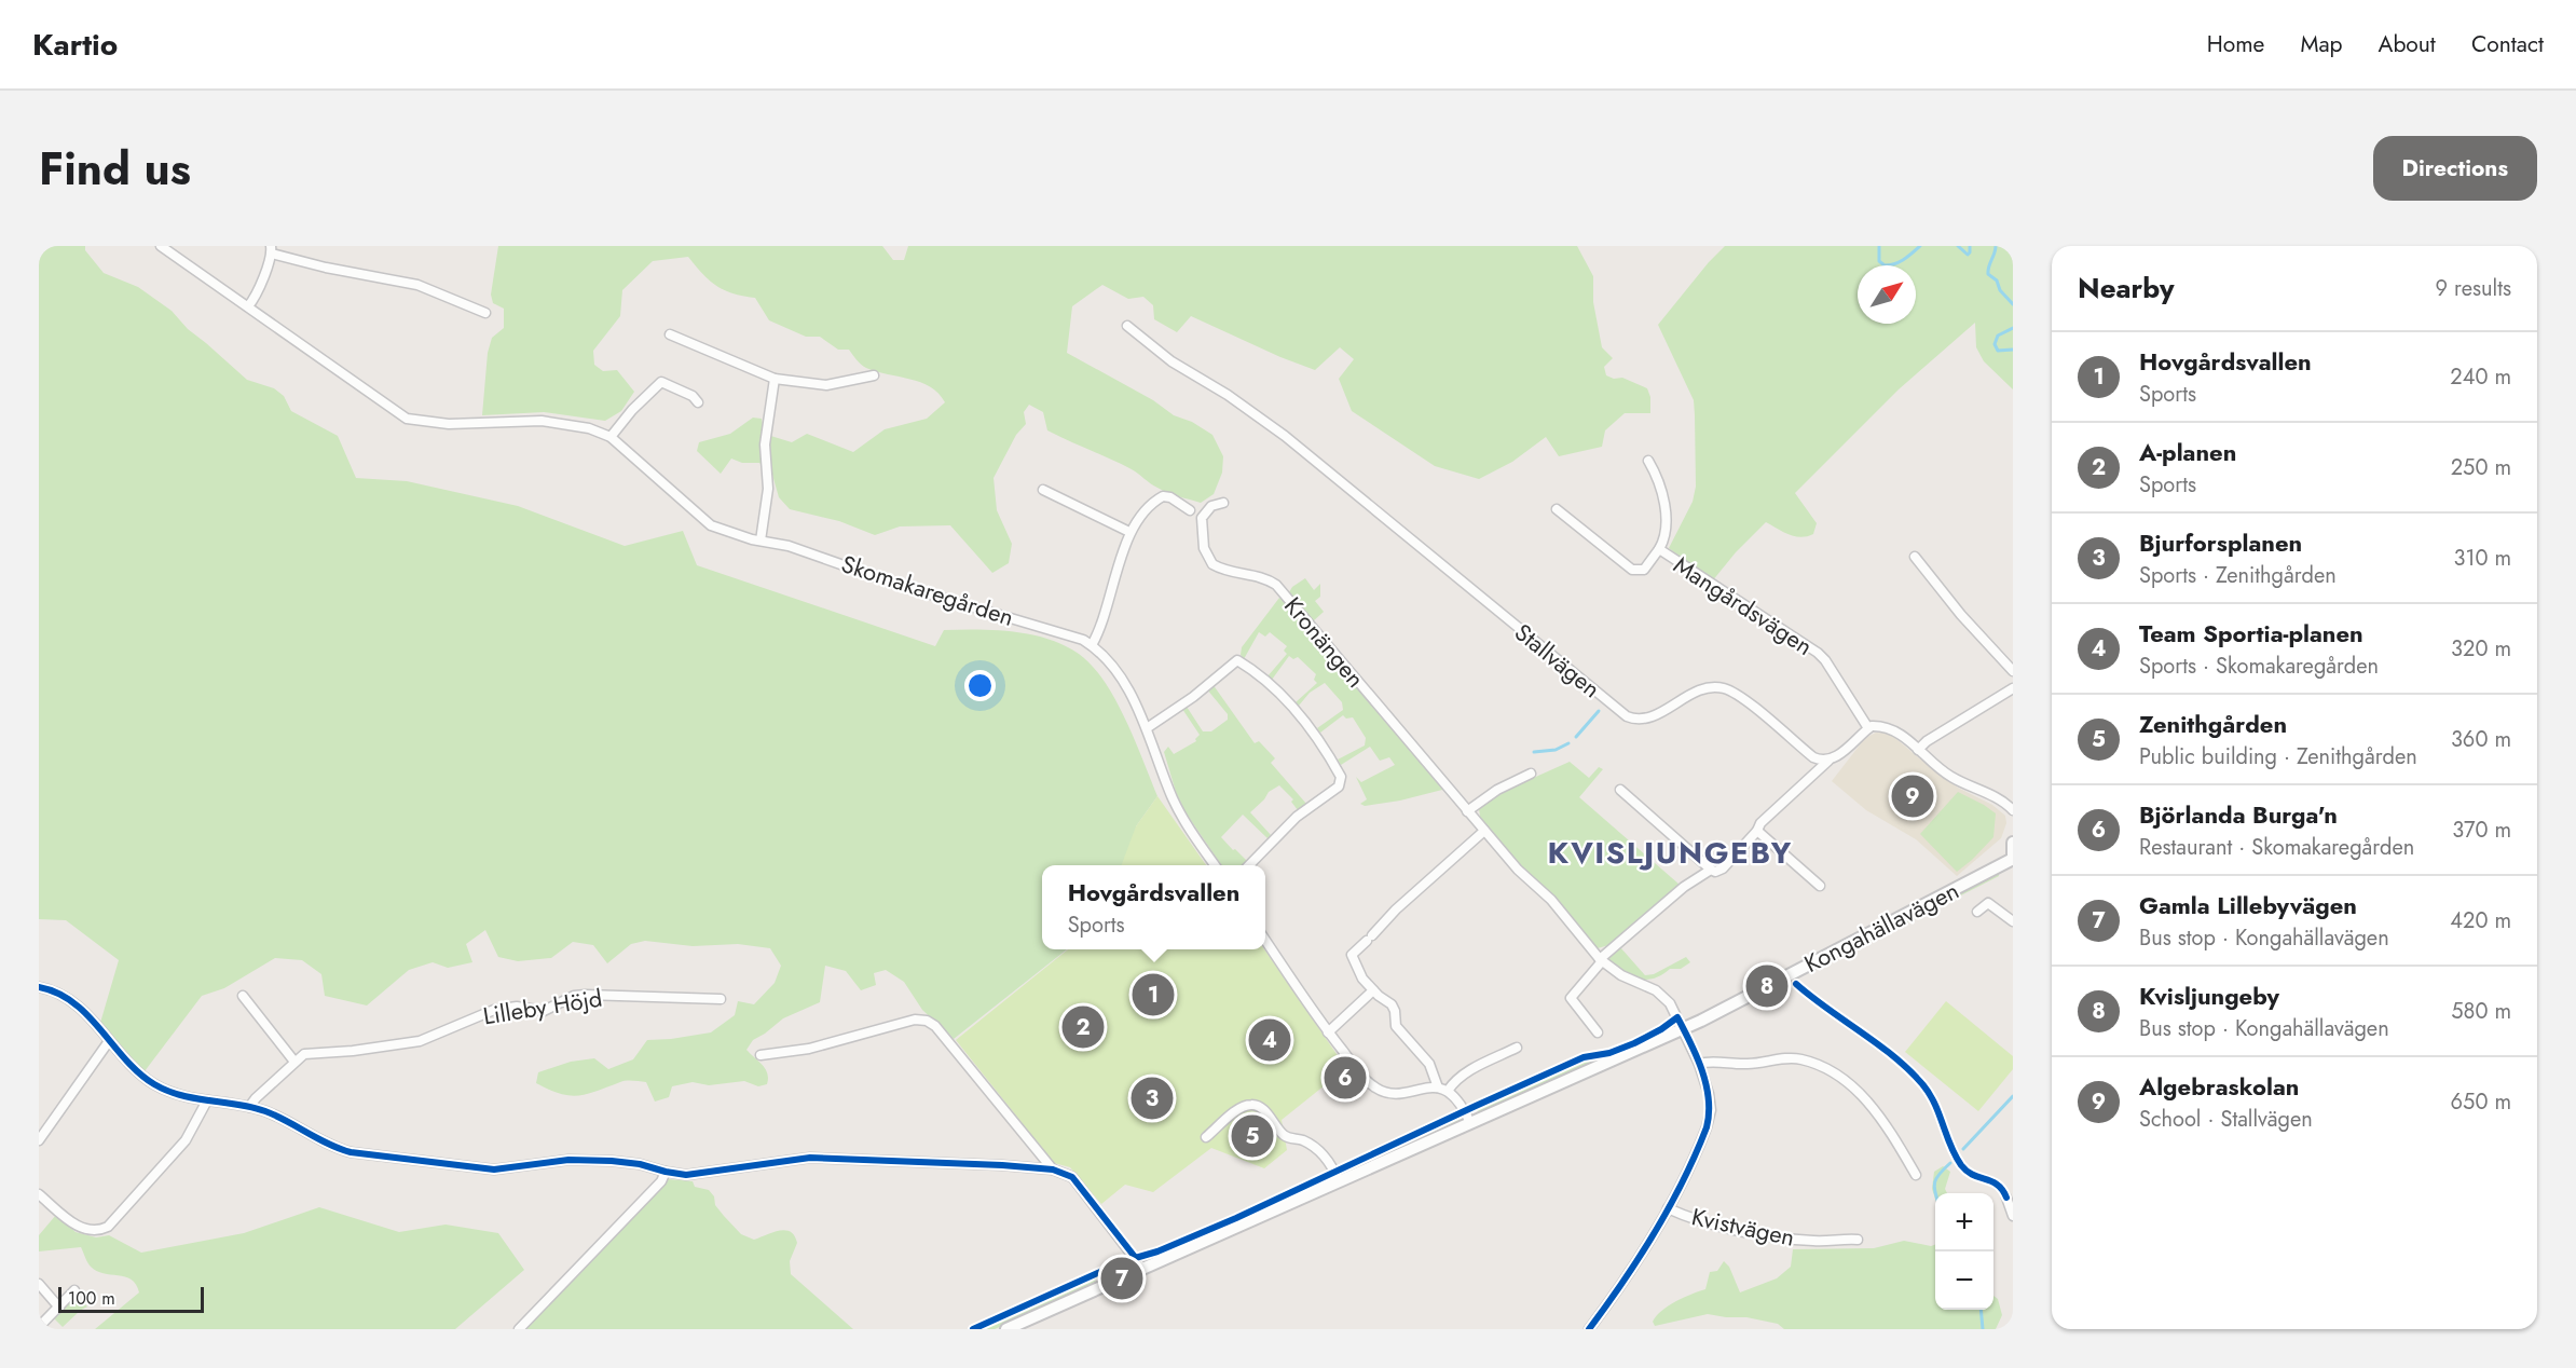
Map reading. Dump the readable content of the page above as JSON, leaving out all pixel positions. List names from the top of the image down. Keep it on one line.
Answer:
{"streets":{"street":["Skomakaregården","Mangårdsvägen","Kronängen","Stallvägen","Kongahällavägen","Lilleby Höjd","Kvistvägen"]},"crossings":[["Kronängen","Kongahällavägen"],["Kronängen","Kvistvägen"]],"districts":["KVISLJUNGEBY"],"scale_bar":"100 m","north":"top right","page":{"header":"Kartio","nav":["Home","Map","About","Contact"],"title":"Find us","buttons":"Directions","heading":["Nearby","9 results"],"list":[{"mark":"1","name":"Hovgårdsvallen","note":"Sports","value":"240 m"},{"mark":"2","name":"A-planen","note":"Sports","value":"250 m"},{"mark":"3","name":"Bjurforsplanen","note":"Sports · Zenithgården","value":"310 m"},{"mark":"4","name":"Team Sportia-planen","note":"Sports · Skomakaregården","value":"320 m"},{"mark":"5","name":"Zenithgården","note":"Public building · Zenithgården","value":"360 m"},{"mark":"6","name":"Björlanda Burga'n","note":"Restaurant · Skomakaregården","value":"370 m"},{"mark":"7","name":"Gamla Lillebyvägen","note":"Bus stop · Kongahällavägen","value":"420 m"},{"mark":"8","name":"Kvisljungeby","note":"Bus stop · Kongahällavägen","value":"580 m"},{"mark":"9","name":"Algebraskolan","note":"School · Stallvägen","value":"650 m"}],"pins":["9","8","1","2","4","6","3","5","7"],"popup":["Hovgårdsvallen","Sports"],"map_buttons":["+","−"],"scale":"100 m"}}
